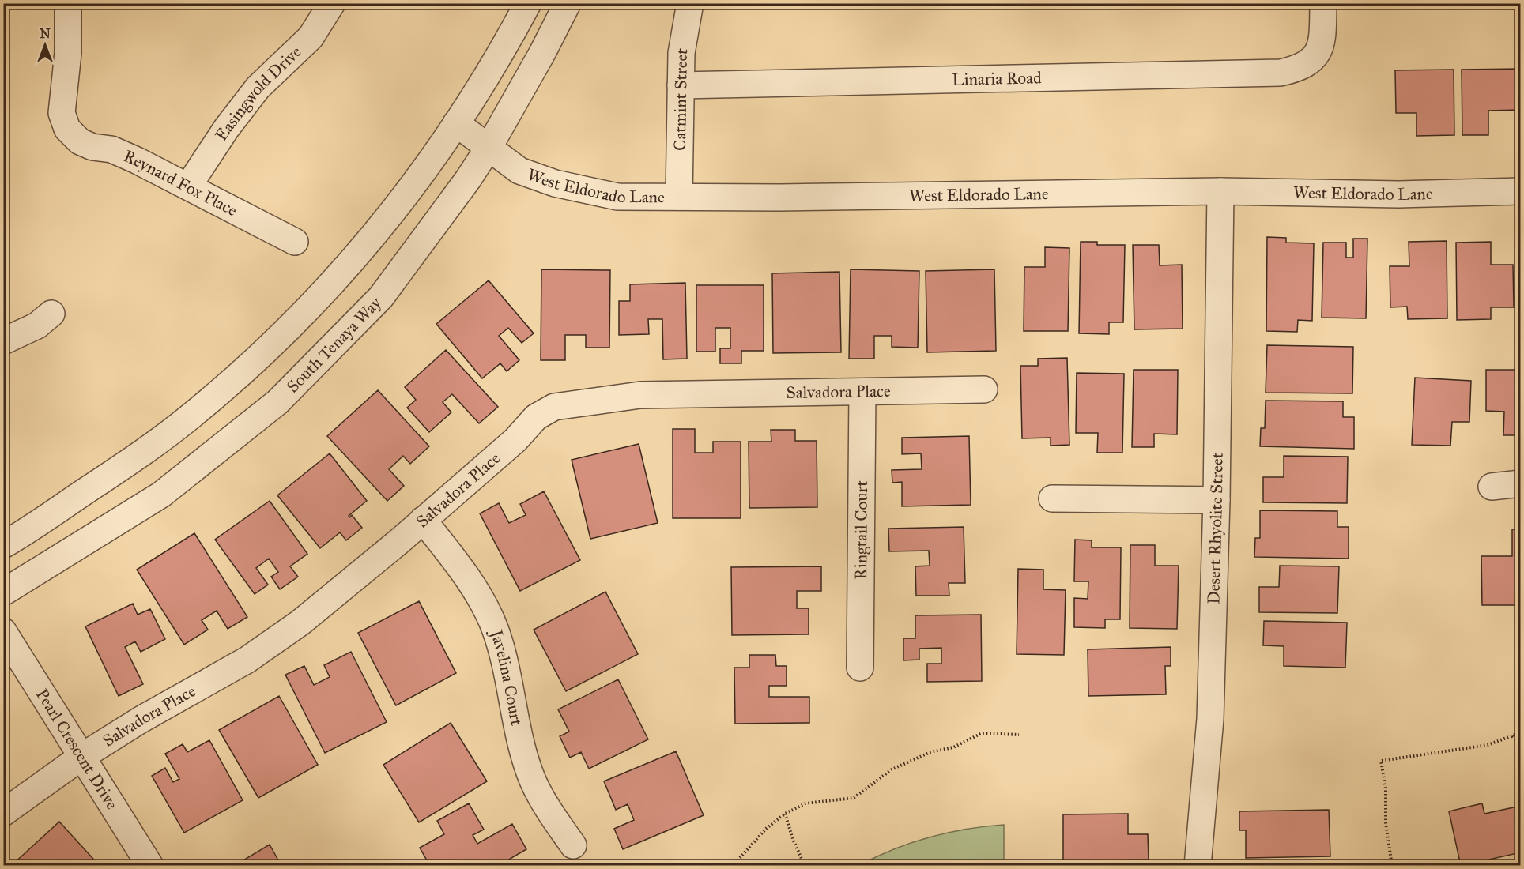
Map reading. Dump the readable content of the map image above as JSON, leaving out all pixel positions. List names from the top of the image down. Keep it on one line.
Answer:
{"streets":{"street":["Linaria Road","Easingwold Drive","Catmint Street","West Eldorado Lane","Reynard Fox Place","South Tenaya Way","Salvadora Place","Desert Rhyolite Street","Ringtail Court","Javelina Court","Pearl Crescent Drive"]},"crossings":[["Linaria Road","Catmint Street"],["Easingwold Drive","Reynard Fox Place"],["Catmint Street","West Eldorado Lane"],["West Eldorado Lane","South Tenaya Way"],["West Eldorado Lane","Desert Rhyolite Street"],["Salvadora Place","Ringtail Court"],["Salvadora Place","Javelina Court"],["Salvadora Place","Pearl Crescent Drive"]],"north":"top"}
